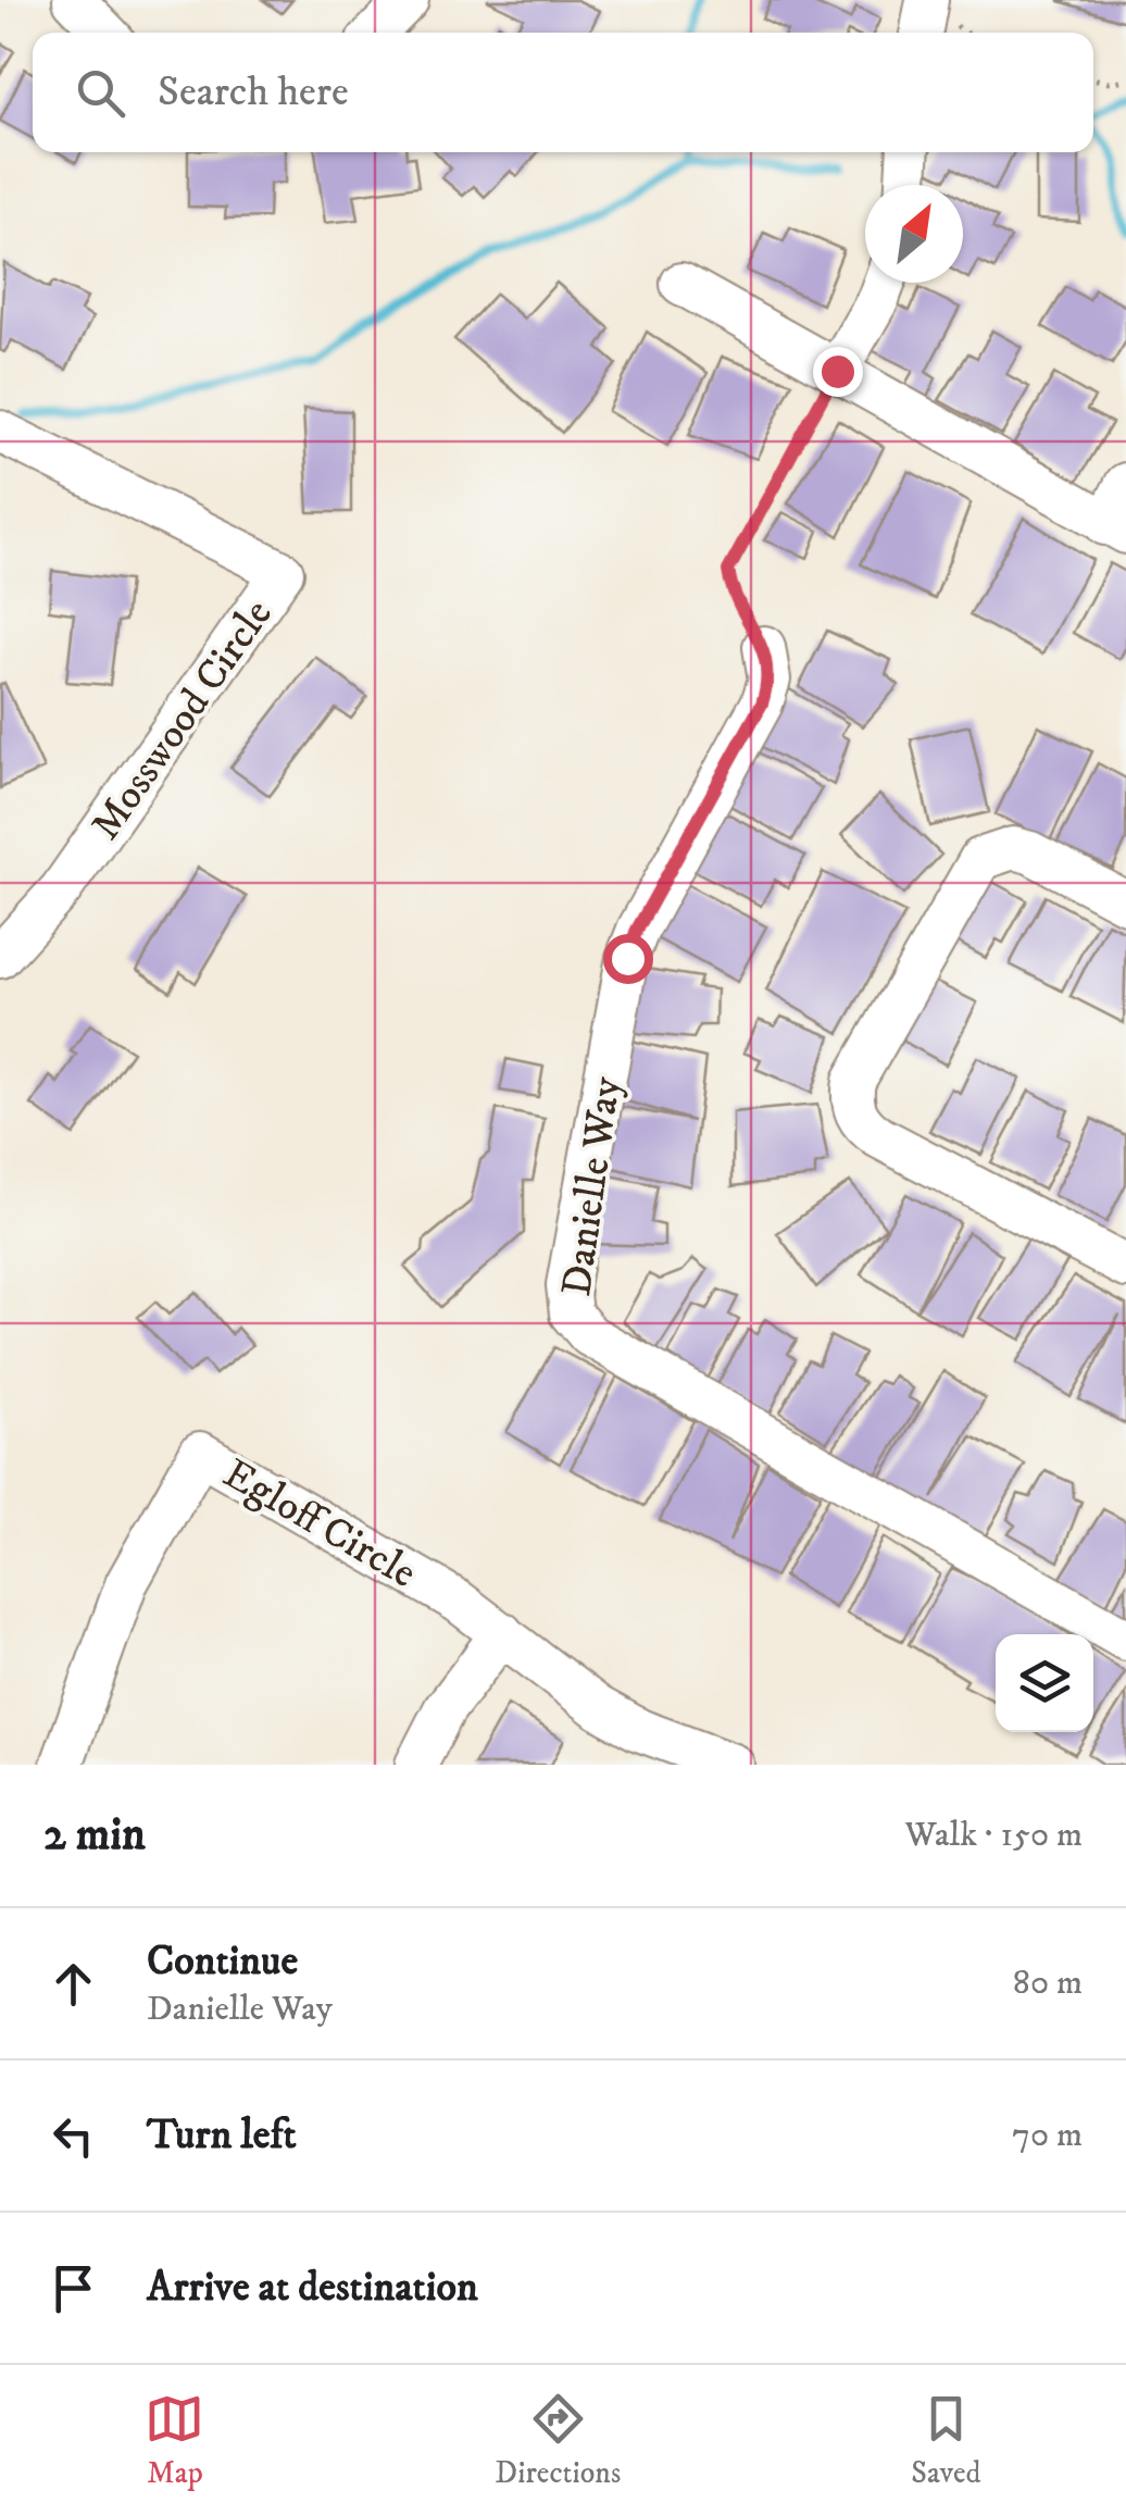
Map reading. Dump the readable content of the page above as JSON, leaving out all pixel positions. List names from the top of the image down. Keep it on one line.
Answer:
{"streets":{"street":["Mosswood Circle","Danielle Way","Egloff Circle"]},"north":"top right","page":{"search":"Search here","heading":["2 min","Walk · 150 m"],"list":[["Continue","Danielle Way","80 m"],["Turn left","70 m"],"Arrive at destination"],"nav":["Map","Directions","Saved"]}}
